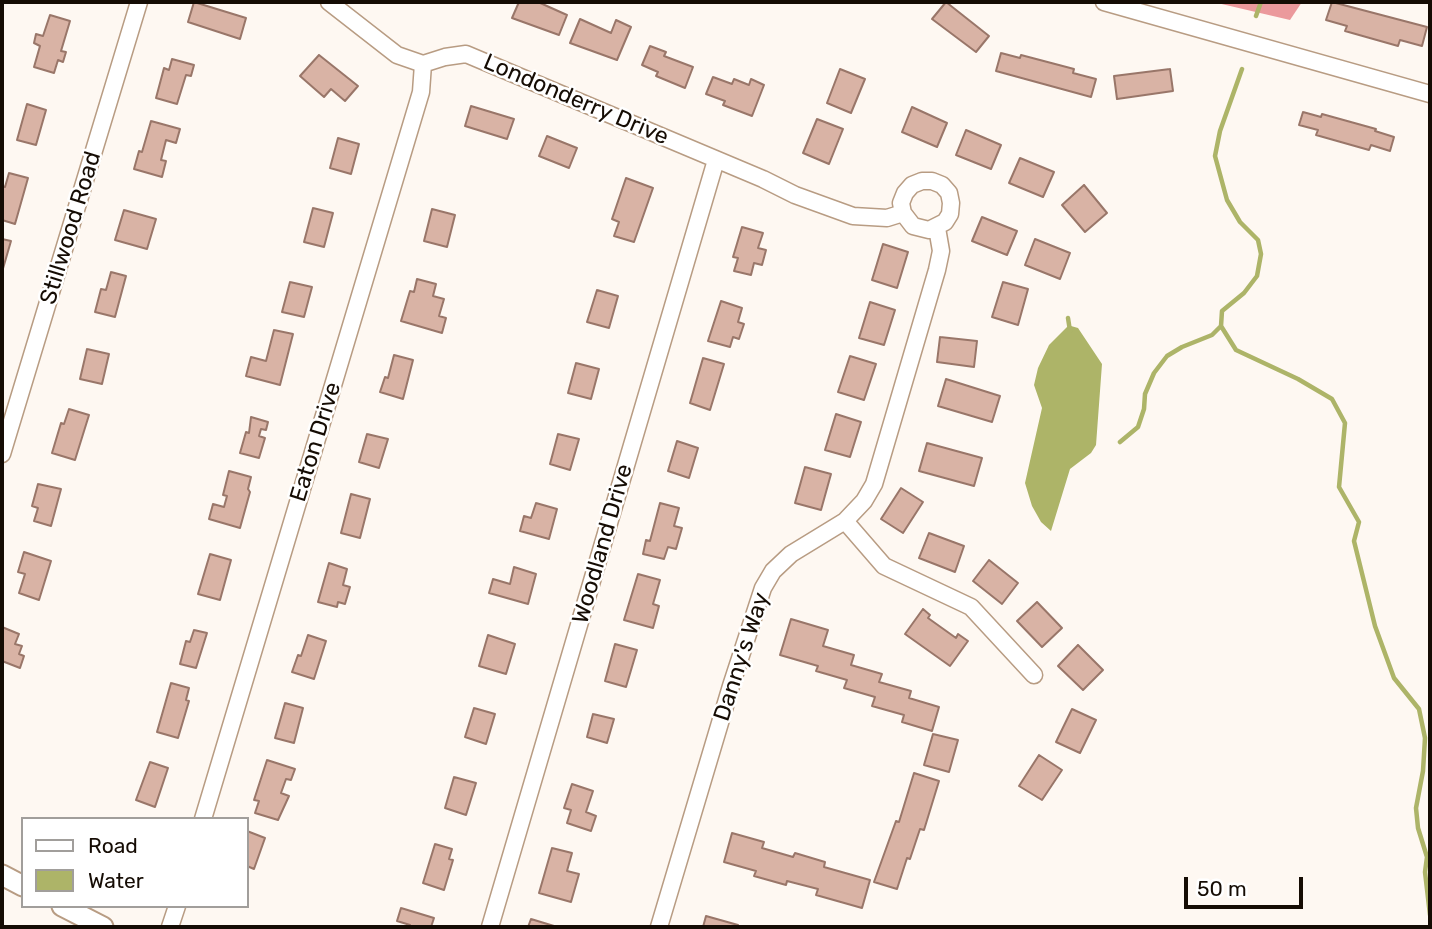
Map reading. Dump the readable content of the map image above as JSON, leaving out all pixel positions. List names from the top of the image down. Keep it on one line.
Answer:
{"streets":{"street":["Londonderry Drive","Stillwood Road","Eaton Drive","Woodland Drive","Danny's Way"]},"crossings":[["Londonderry Drive","Eaton Drive"],["Londonderry Drive","Woodland Drive"]],"legend":["Road","Water"],"scale_bar":"50 m"}
